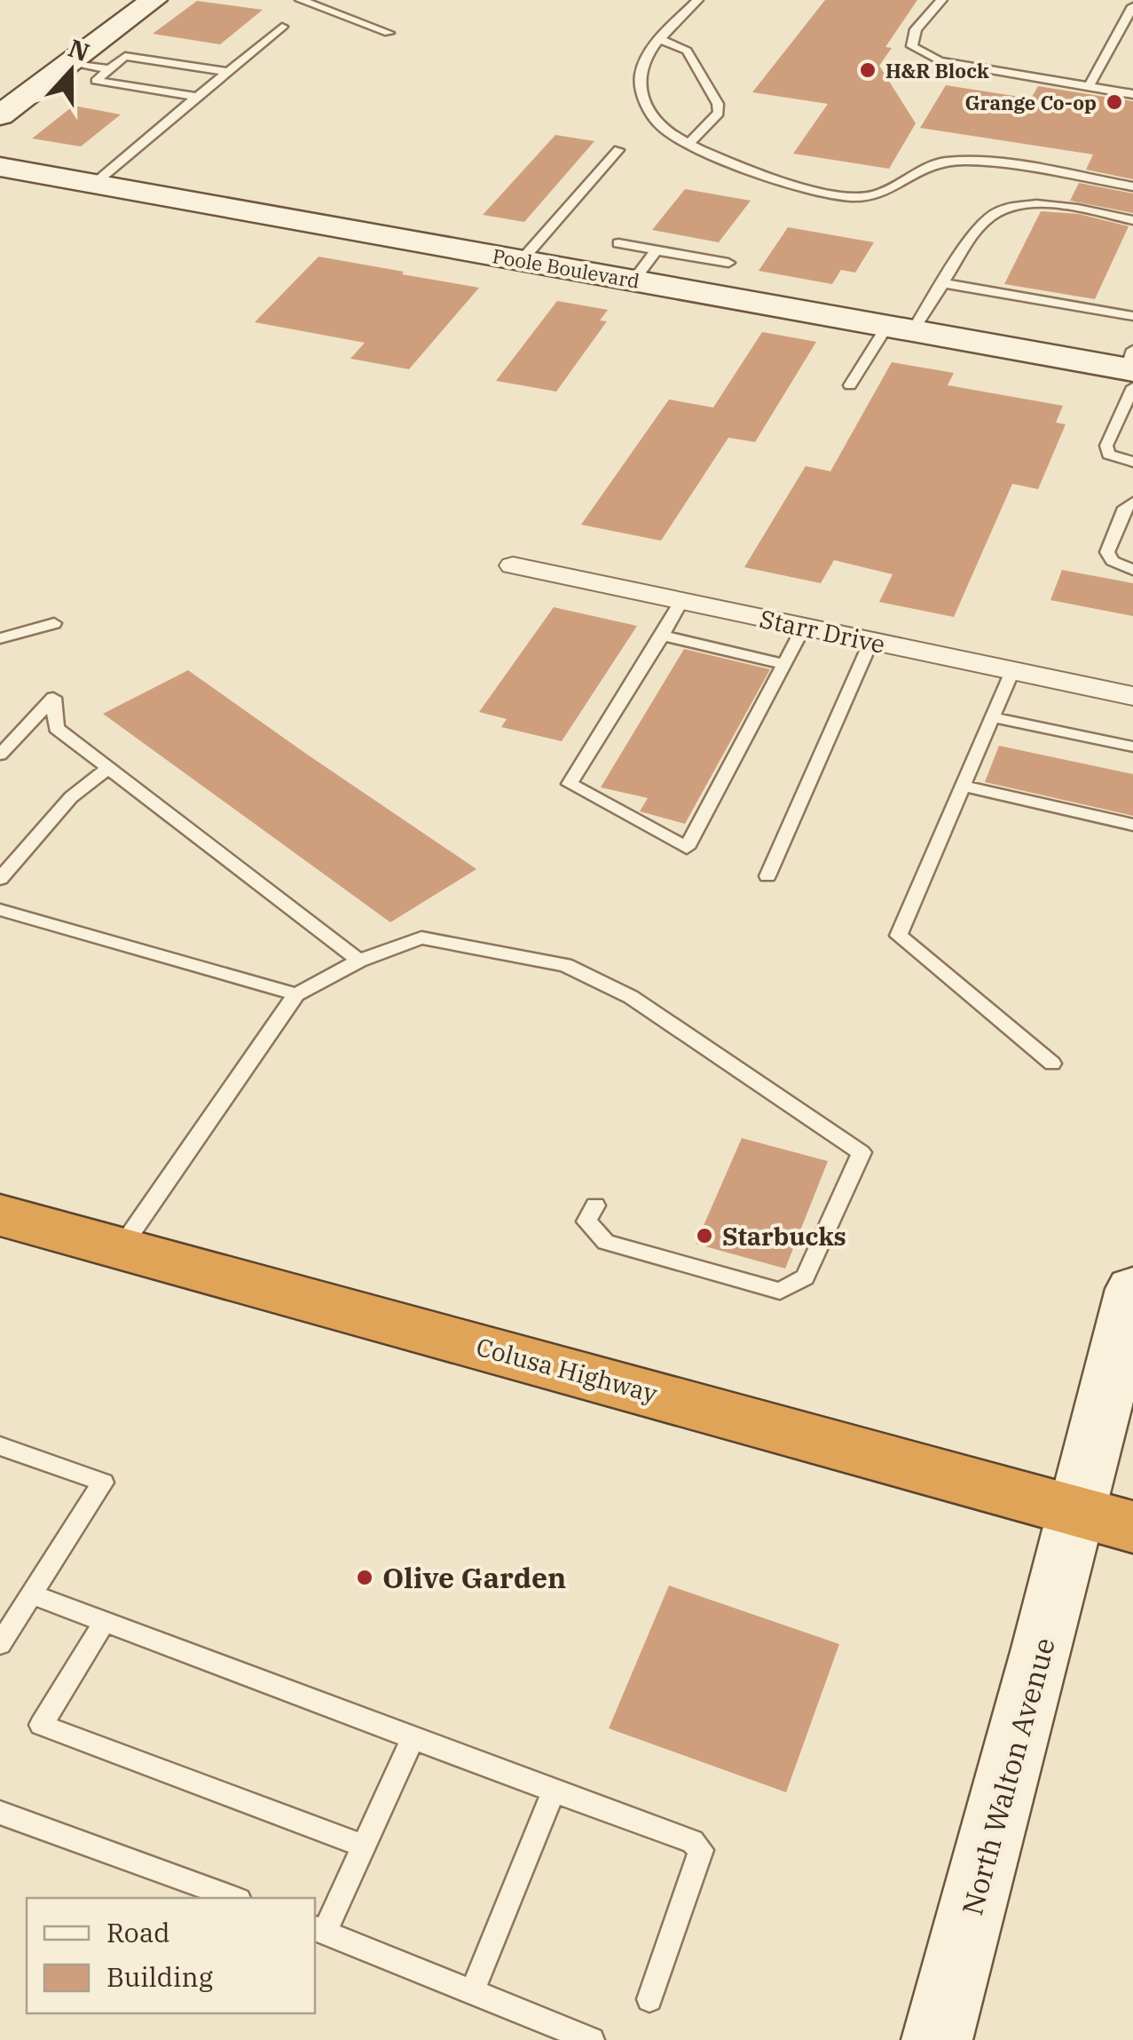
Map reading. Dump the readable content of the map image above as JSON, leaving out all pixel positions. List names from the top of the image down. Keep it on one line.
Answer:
{"streets":{"highway":["Colusa Highway"],"street":["Poole Boulevard","Starr Drive","North Walton Avenue"]},"crossings":[["Colusa Highway","North Walton Avenue"]],"places":["H&R Block","Grange Co-op","Starbucks","Olive Garden"],"legend":["Road","Building"],"north":"top"}
